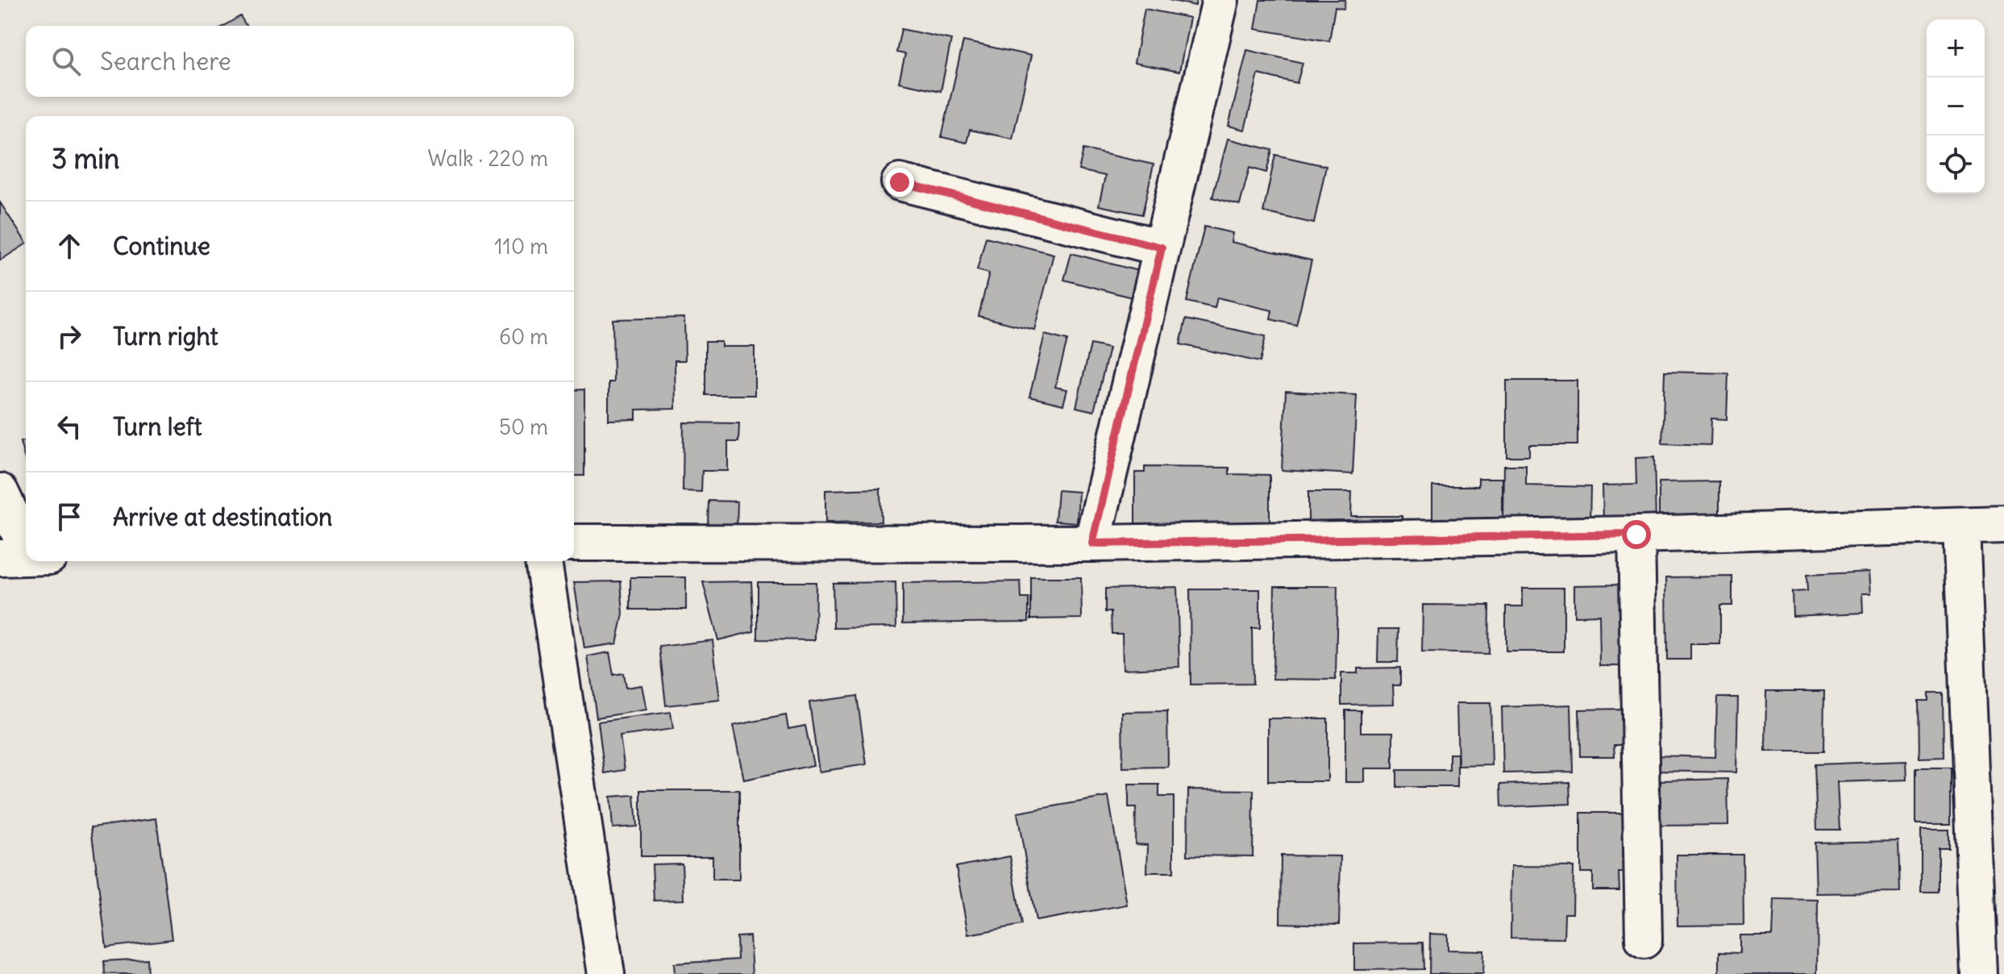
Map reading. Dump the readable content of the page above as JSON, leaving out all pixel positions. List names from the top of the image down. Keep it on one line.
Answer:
{"page":{"map_buttons":["+","−"],"search":"Search here","heading":["3 min","Walk · 220 m"],"list":[["Continue","110 m"],["Turn right","60 m"],["Turn left","50 m"],"Arrive at destination"]}}
